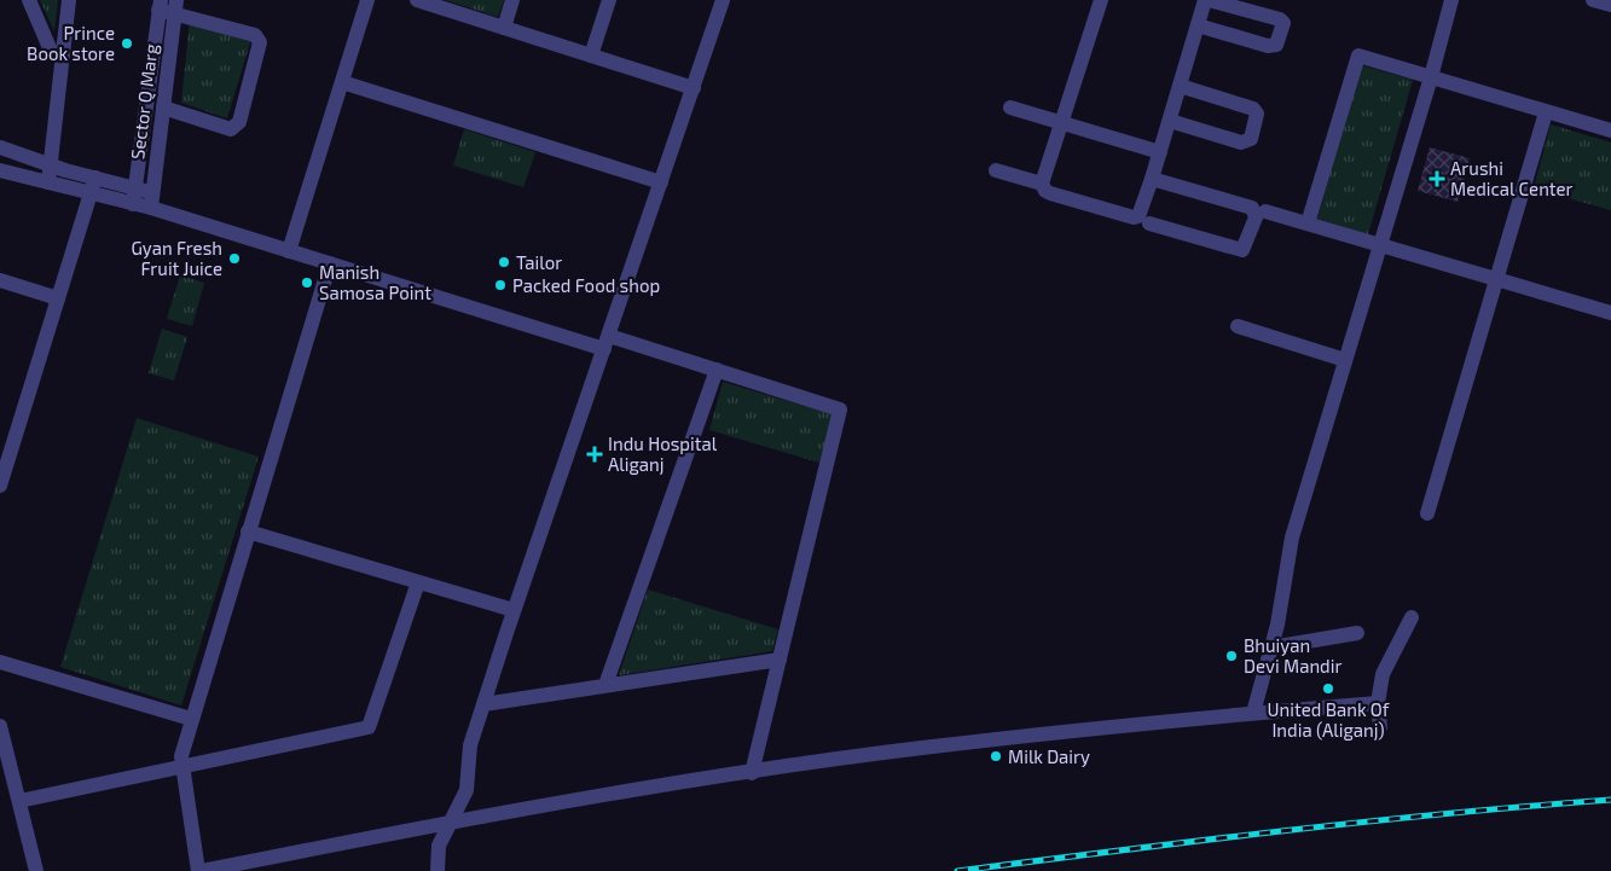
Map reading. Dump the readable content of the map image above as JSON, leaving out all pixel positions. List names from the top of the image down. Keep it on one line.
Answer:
{"streets":{"street":["Sector Q Marg"]},"places":{"other":["Prince Book store","Gyan Fresh Fruit Juice","Tailor","Manish Samosa Point","Packed Food shop","Bhuiyan Devi Mandir","United Bank Of India (Aliganj)","Milk Dairy"],"health":["Arushi Medical Center","Indu Hospital Aliganj"]}}
